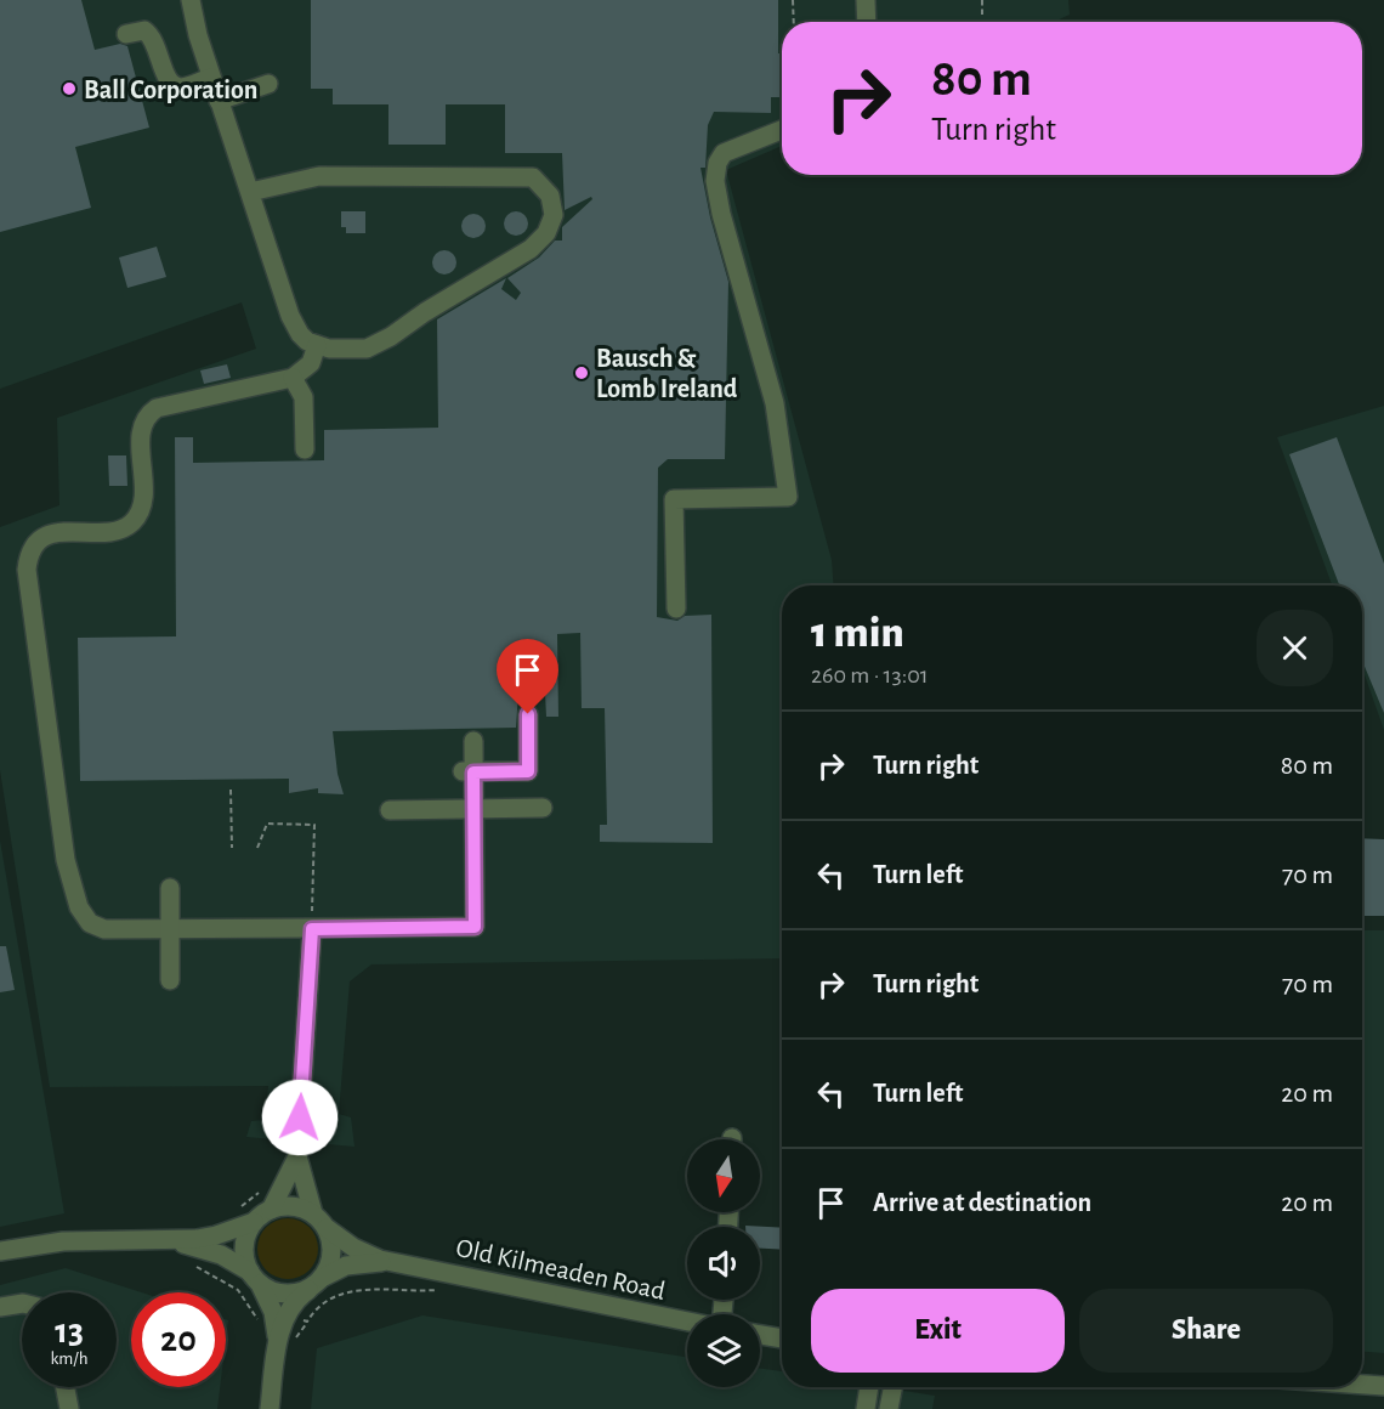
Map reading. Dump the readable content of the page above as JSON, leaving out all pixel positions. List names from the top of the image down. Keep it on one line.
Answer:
{"streets":{"street":["Old Kilmeaden Road"]},"places":["Ball Corporation","Bausch & Lomb Ireland"],"north":"bottom","page":{"turn":["80 m","Turn right"],"heading":["1 min","260 m · 13:01"],"list":[{"name":"Turn right","value":"80 m"},{"name":"Turn left","value":"70 m"},{"name":"Turn right","value":"70 m"},{"name":"Turn left","value":"20 m"},{"name":"Arrive at destination","value":"20 m"}],"buttons":["Exit","Share"],"speed":"13 km/h","limit":"20"}}
